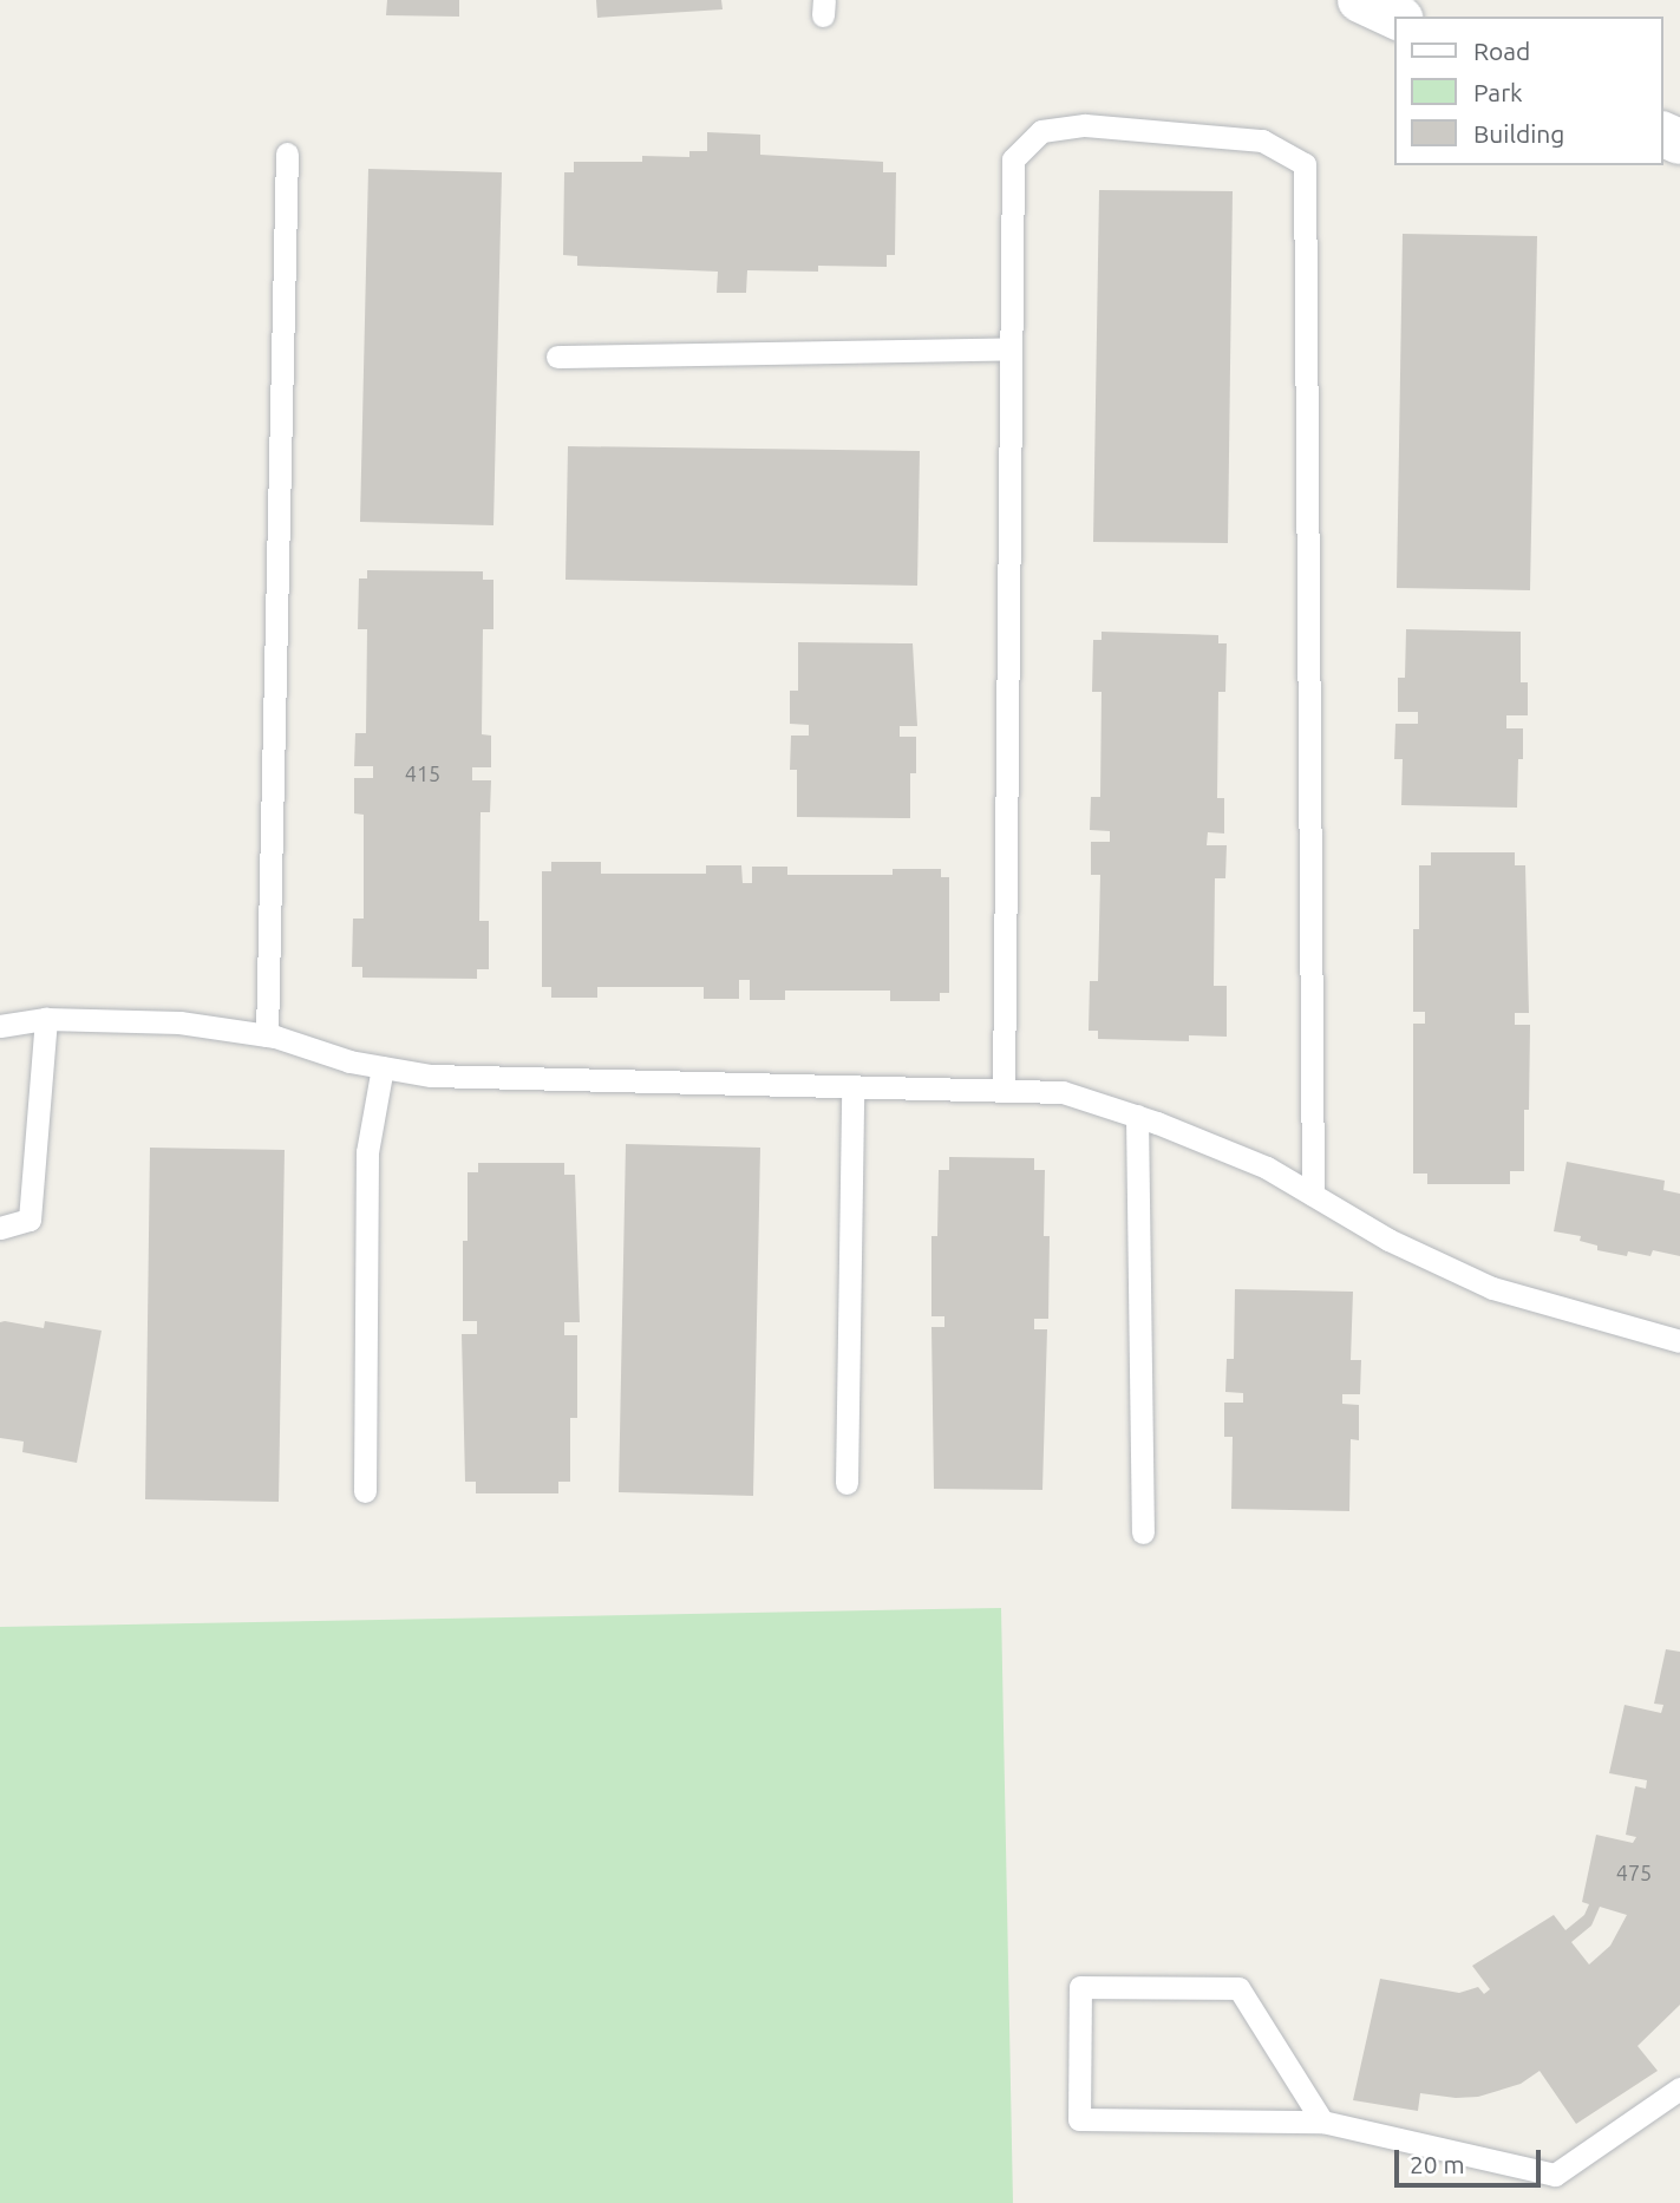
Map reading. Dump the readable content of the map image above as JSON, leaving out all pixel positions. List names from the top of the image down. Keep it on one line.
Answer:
{"house_numbers":["415","475"],"legend":["Road","Park","Building"],"scale_bar":"20 m"}
